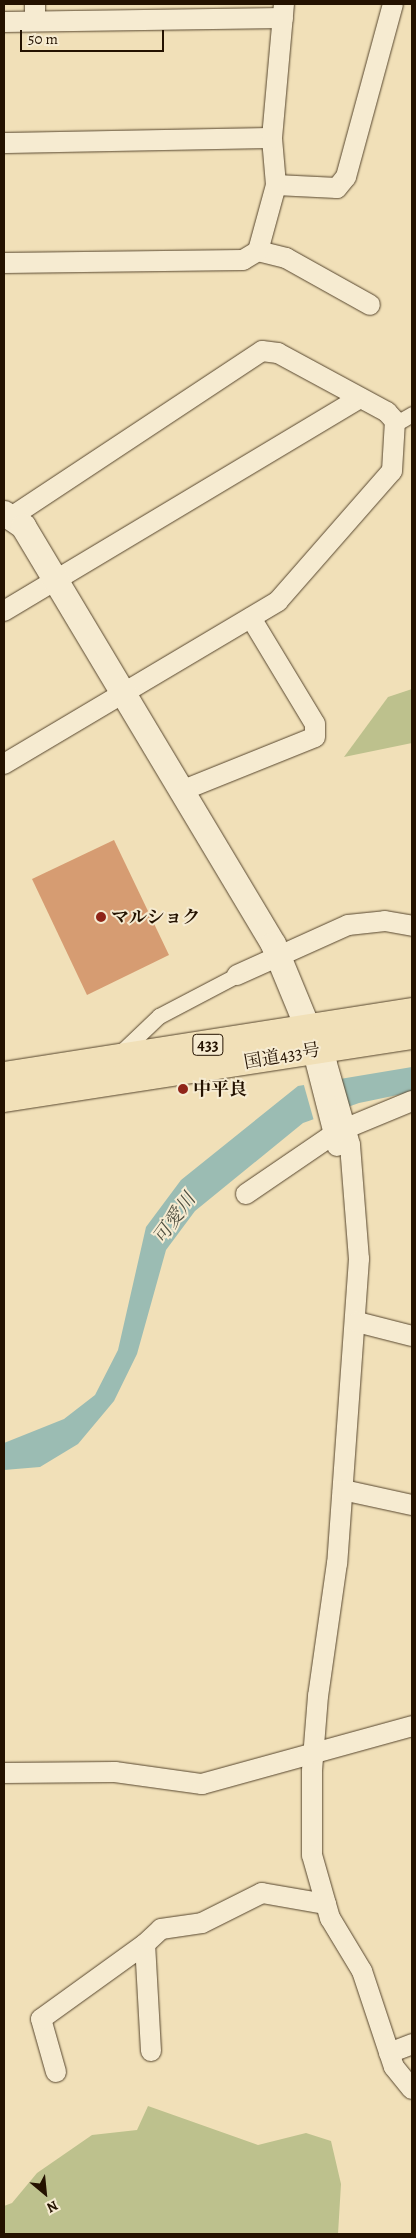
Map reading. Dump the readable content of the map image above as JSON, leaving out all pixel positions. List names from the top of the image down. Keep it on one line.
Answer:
{"streets":{"highway":["433","国道433号"]},"water":["可愛川"],"places":["マルショク","中平良"],"scale_bar":"50 m","north":"bottom right"}
